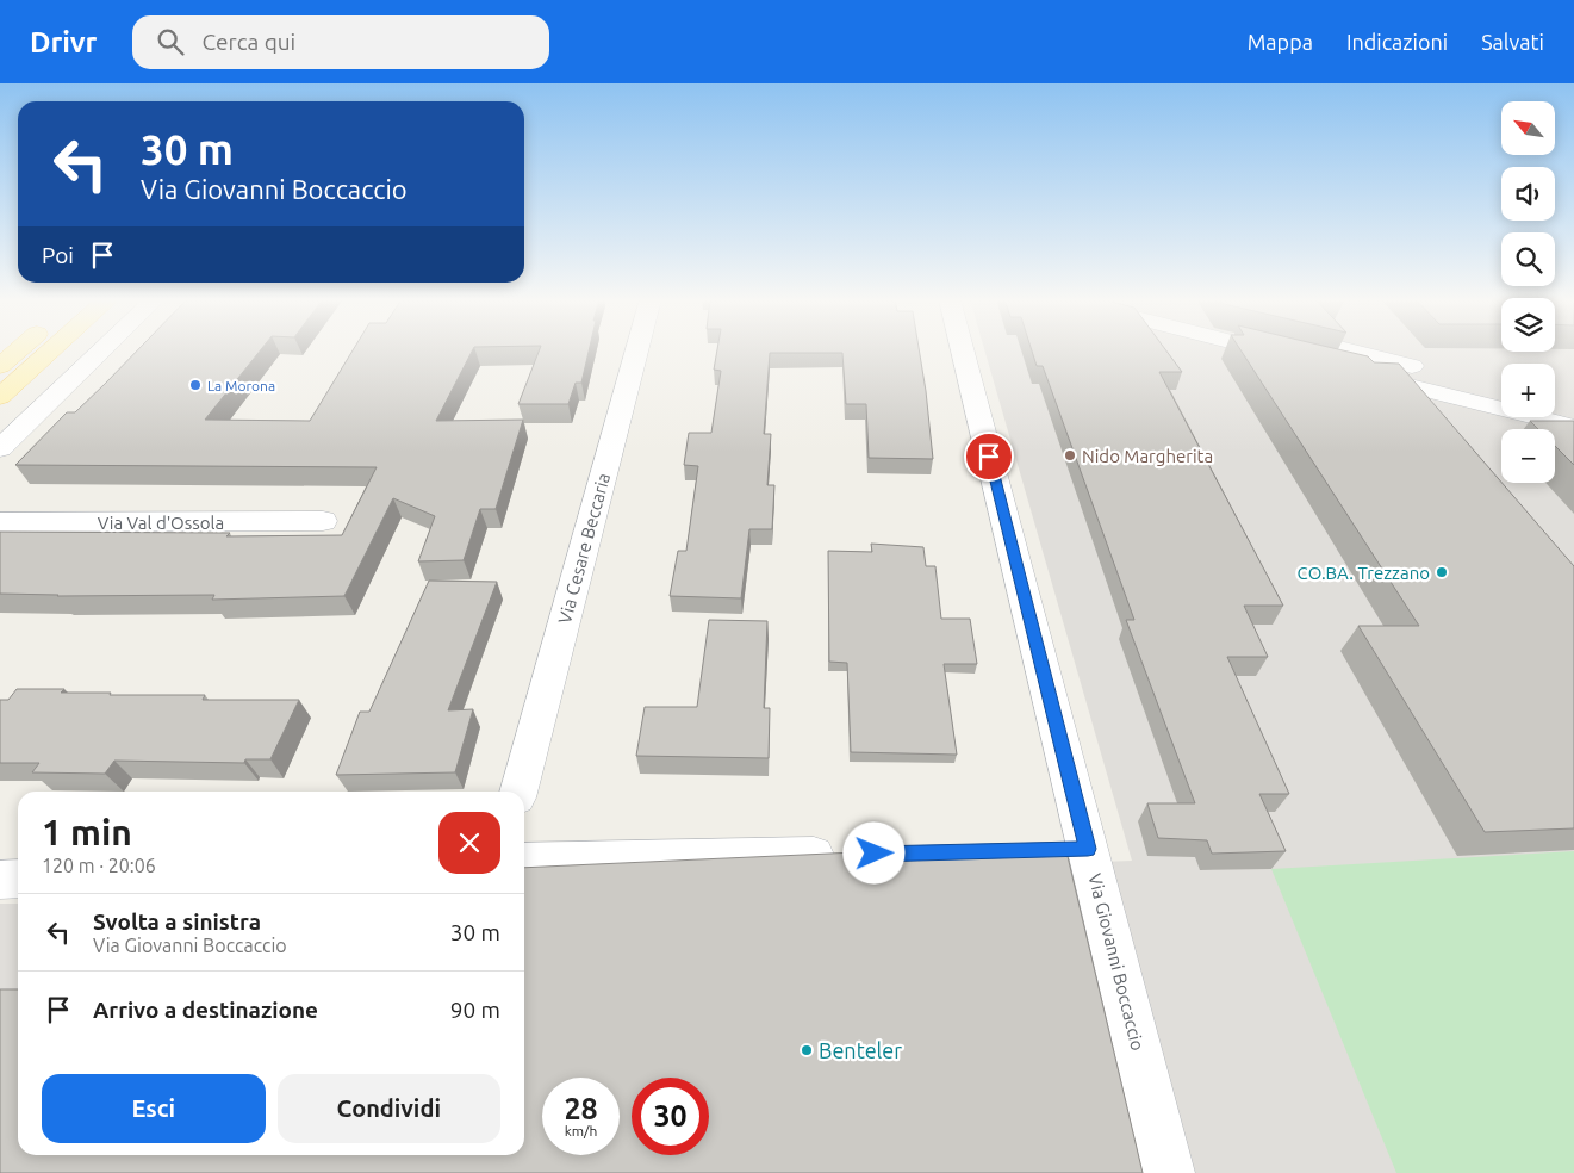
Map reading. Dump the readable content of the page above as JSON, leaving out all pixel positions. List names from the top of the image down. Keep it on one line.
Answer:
{"streets":{"street":["Via Val d'Ossola","Via Cesare Beccaria","Via Giovanni Boccaccio"]},"places":["La Morona","Nido Margherita","CO.BA. Trezzano","Benteler"],"north":"top left","page":{"header":"Drivr","search":"Cerca qui","nav":["Mappa","Indicazioni","Salvati"],"map_buttons":["+","−"],"turn":["30 m","Via Giovanni Boccaccio"],"then":"Poi","heading":["1 min","120 m · 20:06"],"list":[{"name":"Svolta a sinistra","note":"Via Giovanni Boccaccio","value":"30 m"},{"name":"Arrivo a destinazione","value":"90 m"}],"buttons":["Esci","Condividi"],"speed":"28 km/h","limit":"30"}}
